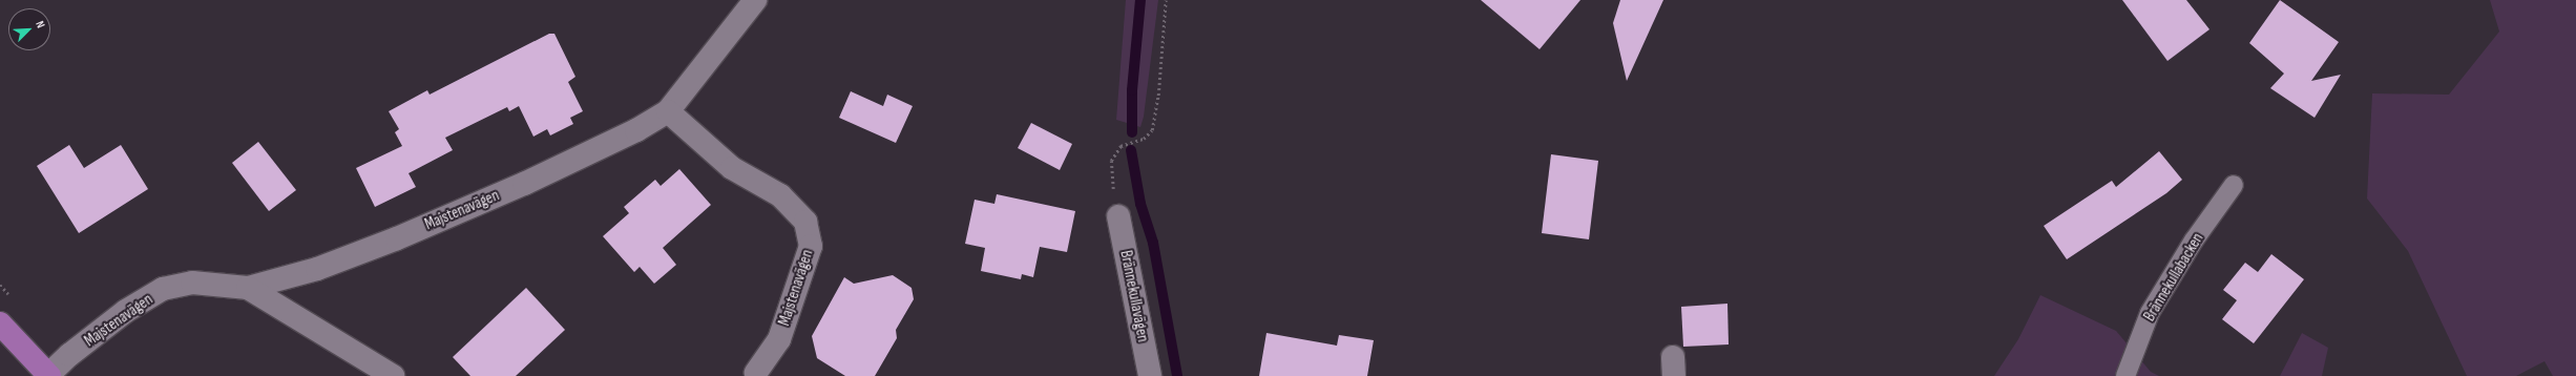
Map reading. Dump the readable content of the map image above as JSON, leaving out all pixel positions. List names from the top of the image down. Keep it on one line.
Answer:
{"streets":{"street":["Majstenavägen","Brännekullavägen"],"lane":["Brännekullabacken"]},"north":"top right"}
